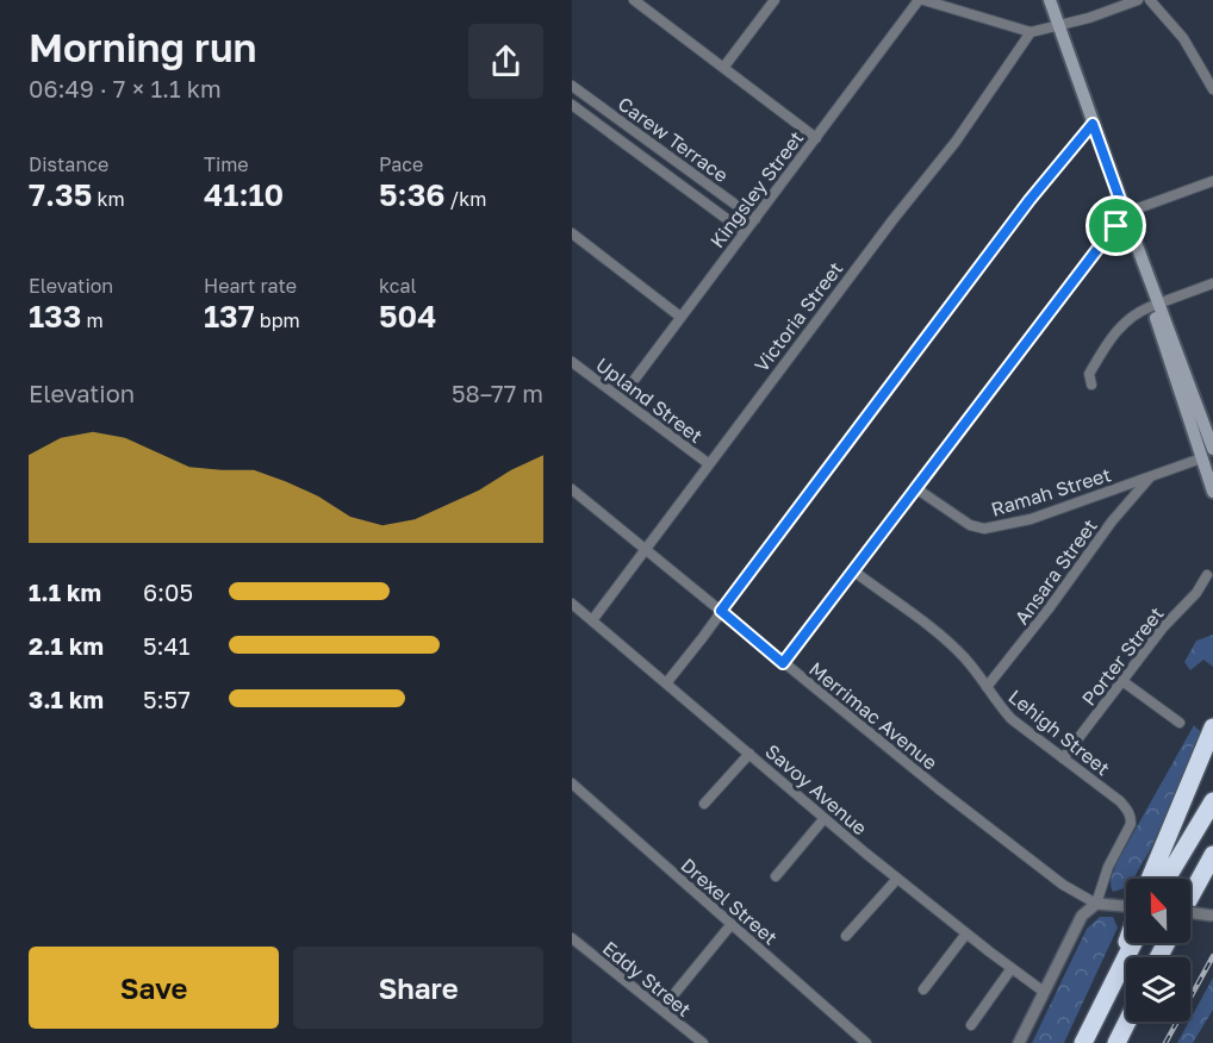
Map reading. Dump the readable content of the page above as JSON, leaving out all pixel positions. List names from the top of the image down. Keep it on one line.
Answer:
{"streets":{"street":["Carew Terrace","Kingsley Street","Victoria Street","Upland Street","Ramah Street","Ansara Street","Porter Street","Merrimac Avenue","Lehigh Street","Savoy Avenue","Drexel Street","Eddy Street"]},"crossings":[["Carew Terrace","Kingsley Street"],["Kingsley Street","Upland Street"],["Victoria Street","Upland Street"],["Victoria Street","Merrimac Avenue"],["Victoria Street","Savoy Avenue"],["Ramah Street","Ansara Street"],["Ansara Street","Lehigh Street"],["Porter Street","Lehigh Street"],["Merrimac Avenue","Lehigh Street"]],"north":"top","page":{"heading":["Morning run","06:49 · 7 × 1.1 km"],"stats":[["Distance","7.35 km"],["Time","41:10"],["Pace","5:36 /km"],["Elevation","133 m"],["Heart rate","137 bpm"],["kcal","504"]],"chart":["Elevation","58–77 m"],"list":[{"name":"1.1 km","note":"6:05"},{"name":"2.1 km","note":"5:41"},{"name":"3.1 km","note":"5:57"}],"buttons":["Save","Share"]}}
